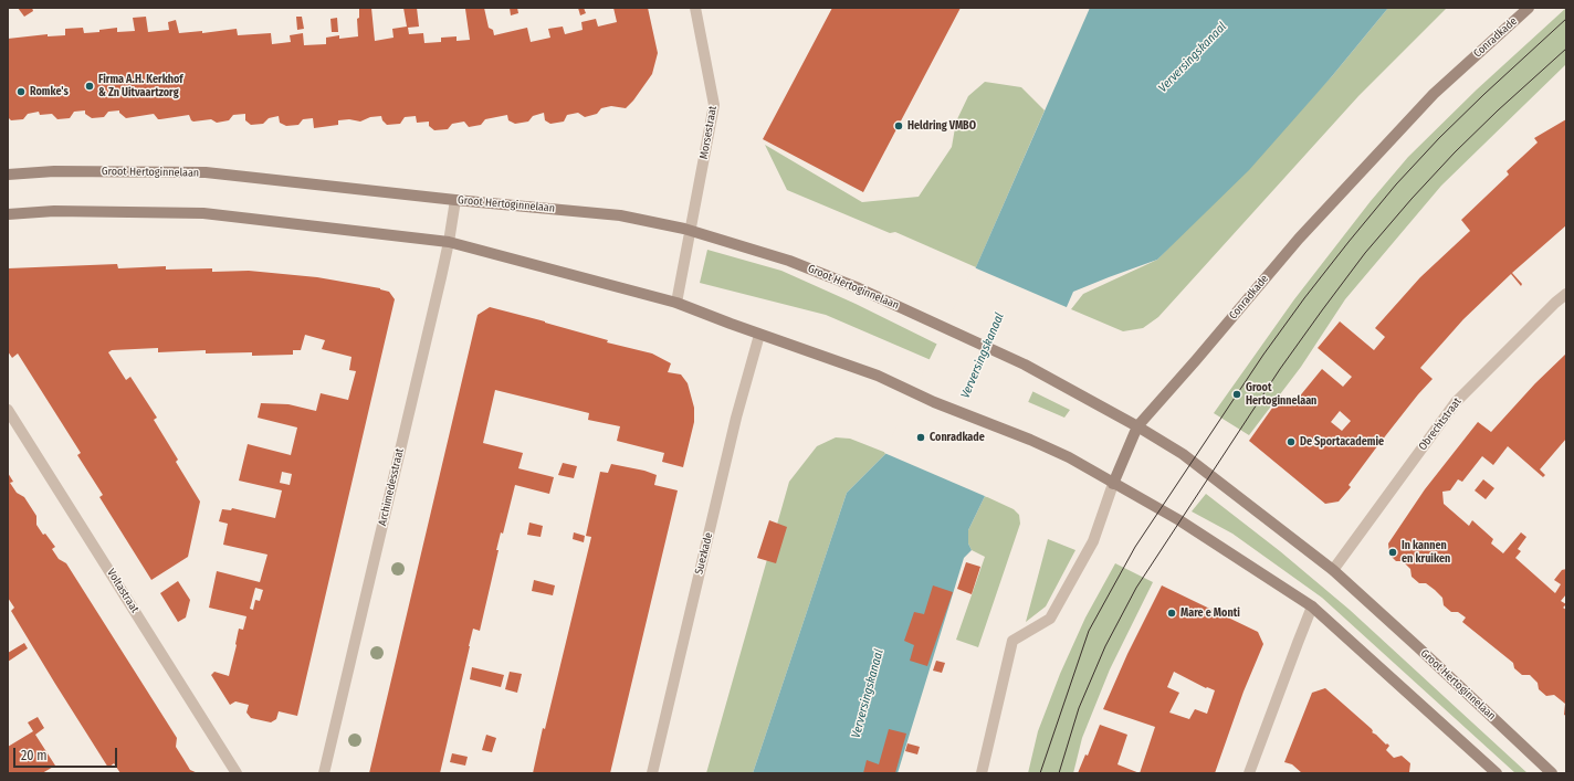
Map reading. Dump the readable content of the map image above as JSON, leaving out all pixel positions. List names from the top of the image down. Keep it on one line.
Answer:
{"streets":{"street":["Conradkade","Morsestraat","Groot Hertoginnelaan","Obrechtstraat","Archimedesstraat","Suezkade","Voltastraat"]},"crossings":[["Conradkade","Groot Hertoginnelaan"],["Morsestraat","Groot Hertoginnelaan"],["Groot Hertoginnelaan","Obrechtstraat"],["Groot Hertoginnelaan","Archimedesstraat"]],"water":["Verversingskanaal"],"places":["Firma A.H. Kerkhof & Zn Uitvaartzorg","Romke's","Heldring VMBO","Groot Hertoginnelaan","Conradkade","De Sportacademie","In kannen en kruiken","Mare e Monti"],"scale_bar":"20 m"}
